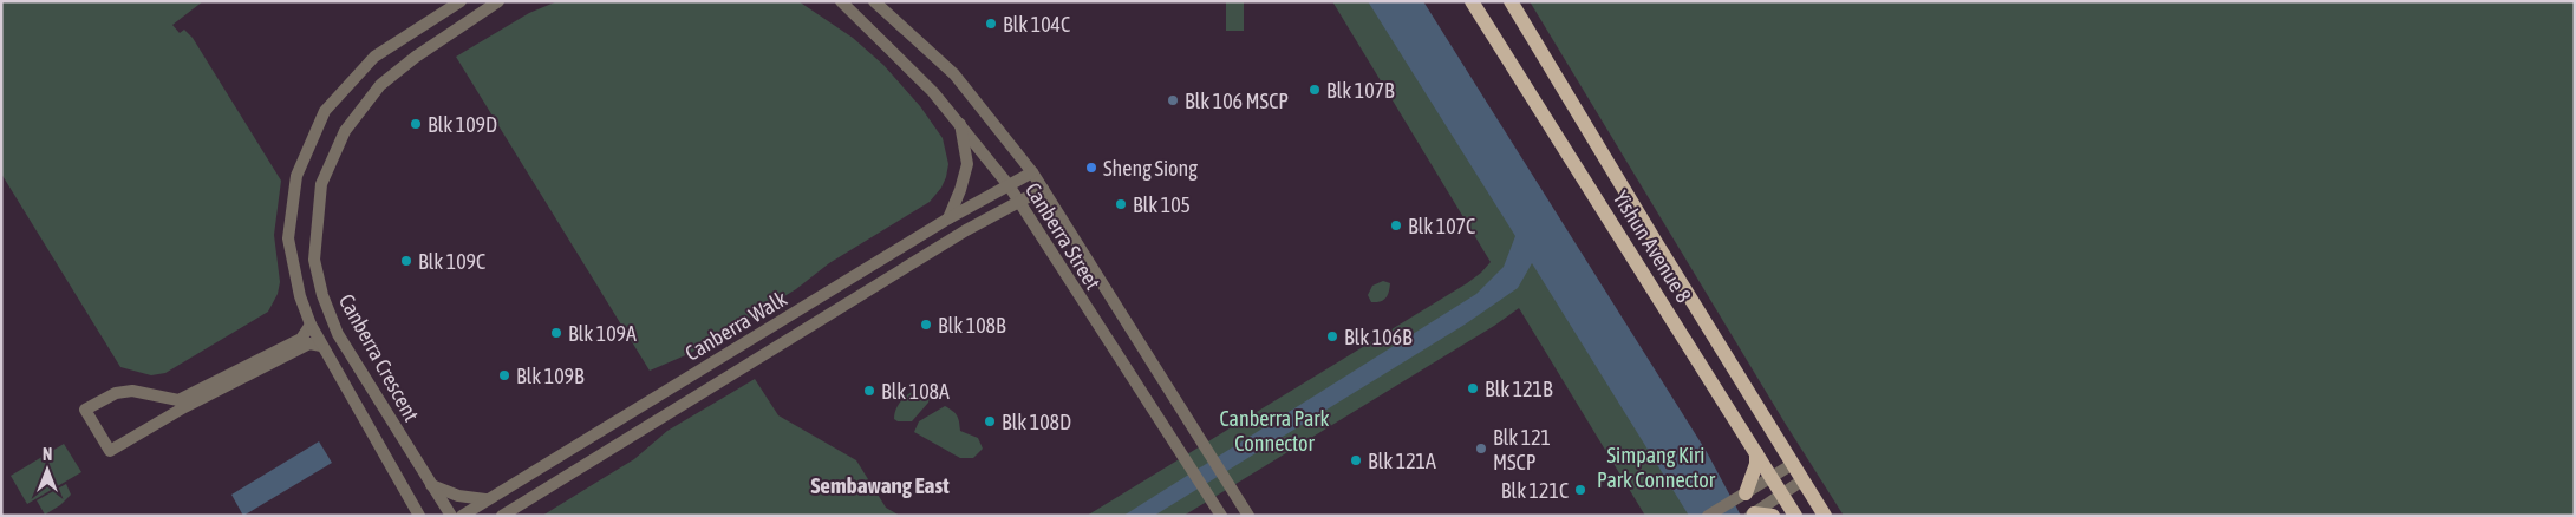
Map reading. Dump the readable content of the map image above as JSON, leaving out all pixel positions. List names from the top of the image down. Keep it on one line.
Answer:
{"streets":{"main road":["Yishun Avenue 8"],"street":["Canberra Street","Canberra Walk","Canberra Crescent"]},"crossings":[["Canberra Street","Canberra Walk"]],"districts":["Sembawang East"],"parks":["Canberra Park Connector","Simpang Kiri Park Connector"],"places":["Blk 104C","Blk 107B","Blk 106 MSCP","Blk 109D","Sheng Siong","Blk 105","Blk 107C","Blk 109C","Blk 108B","Blk 109A","Blk 106B","Blk 109B","Blk 121B","Blk 108A","Blk 108D","Blk 121 MSCP","Blk 121A","Blk 121C"],"north":"top"}
